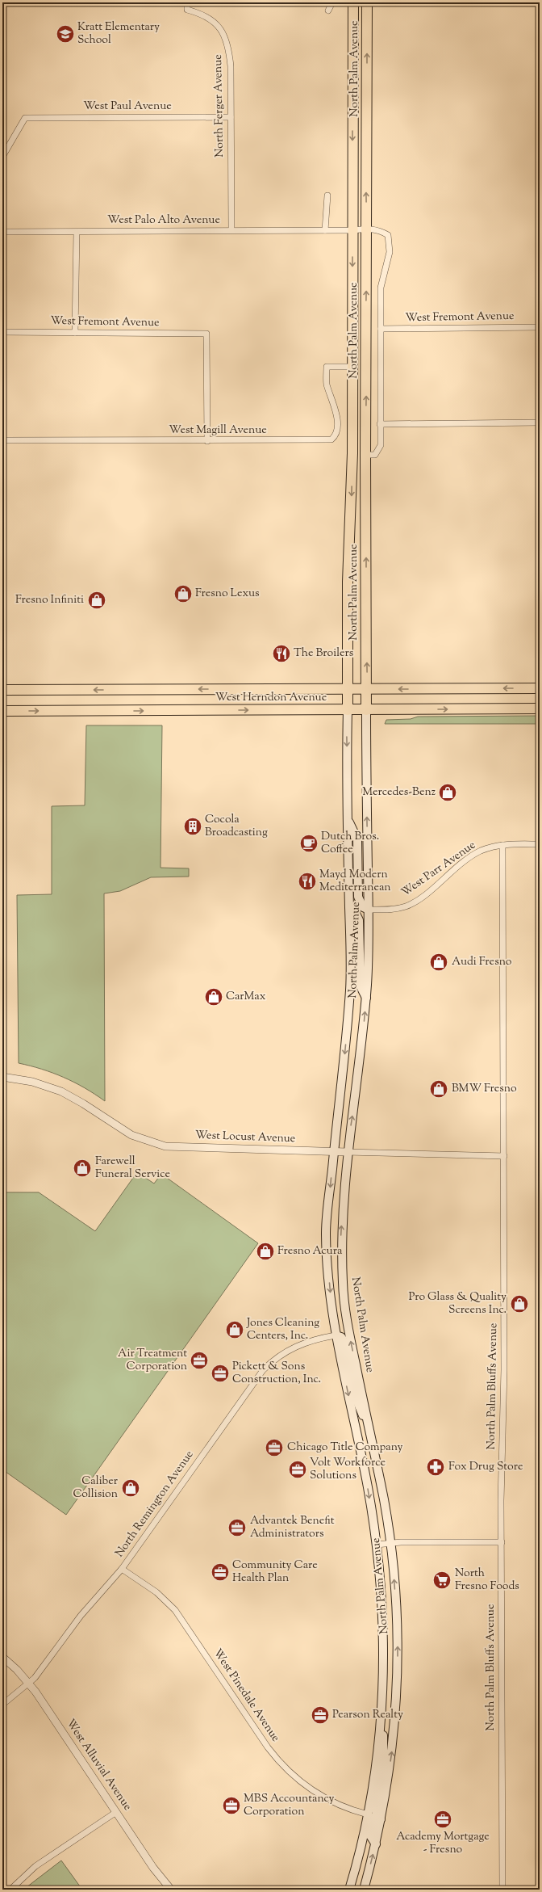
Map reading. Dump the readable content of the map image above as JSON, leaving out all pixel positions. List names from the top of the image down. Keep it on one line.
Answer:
{"streets":{"main road":["North Palm Avenue","West Herndon Avenue"],"street":["North Ferger Avenue","West Paul Avenue","West Palo Alto Avenue","West Fremont Avenue","West Magill Avenue","West Parr Avenue","West Locust Avenue","North Palm Bluffs Avenue","North Remington Avenue","West Pinedale Avenue","West Alluvial Avenue"]},"crossings":[["North Palm Avenue","West Palo Alto Avenue"],["North Palm Avenue","West Magill Avenue"],["North Palm Avenue","West Herndon Avenue"],["North Palm Avenue","West Parr Avenue"],["North Palm Avenue","West Locust Avenue"],["North Palm Avenue","North Remington Avenue"],["North Palm Avenue","West Pinedale Avenue"],["North Ferger Avenue","West Paul Avenue"],["North Ferger Avenue","West Palo Alto Avenue"],["West Palo Alto Avenue","West Fremont Avenue"],["West Fremont Avenue","West Magill Avenue"],["West Parr Avenue","North Palm Bluffs Avenue"],["West Locust Avenue","North Palm Bluffs Avenue"],["North Remington Avenue","West Pinedale Avenue"],["North Remington Avenue","West Alluvial Avenue"]],"places":{"school or university":["Kratt Elementary School"],"shop":["Fresno Lexus","Fresno Infiniti","Mercedes-Benz","Audi Fresno","CarMax","BMW Fresno","Farewell Funeral Service","Fresno Acura","Pro Glass & Quality Screens Inc.","Jones Cleaning Centers, Inc.","Caliber Collision"],"restaurant":["The Broilers","Mayd Modern Mediterranean"],"building":["Cocola Broadcasting"],"cafe":["Dutch Bros. Coffee"],"office":["Air Treatment Corporation","Pickett & Sons Construction, Inc.","Chicago Title Company","Volt Workforce Solutions","Advantek Benefit Administrators","Community Care Health Plan","Pearson Realty","MBS Accountancy Corporation","Academy Mortgage - Fresno"],"pharmacy":["Fox Drug Store"],"supermarket":["North Fresno Foods"]}}
